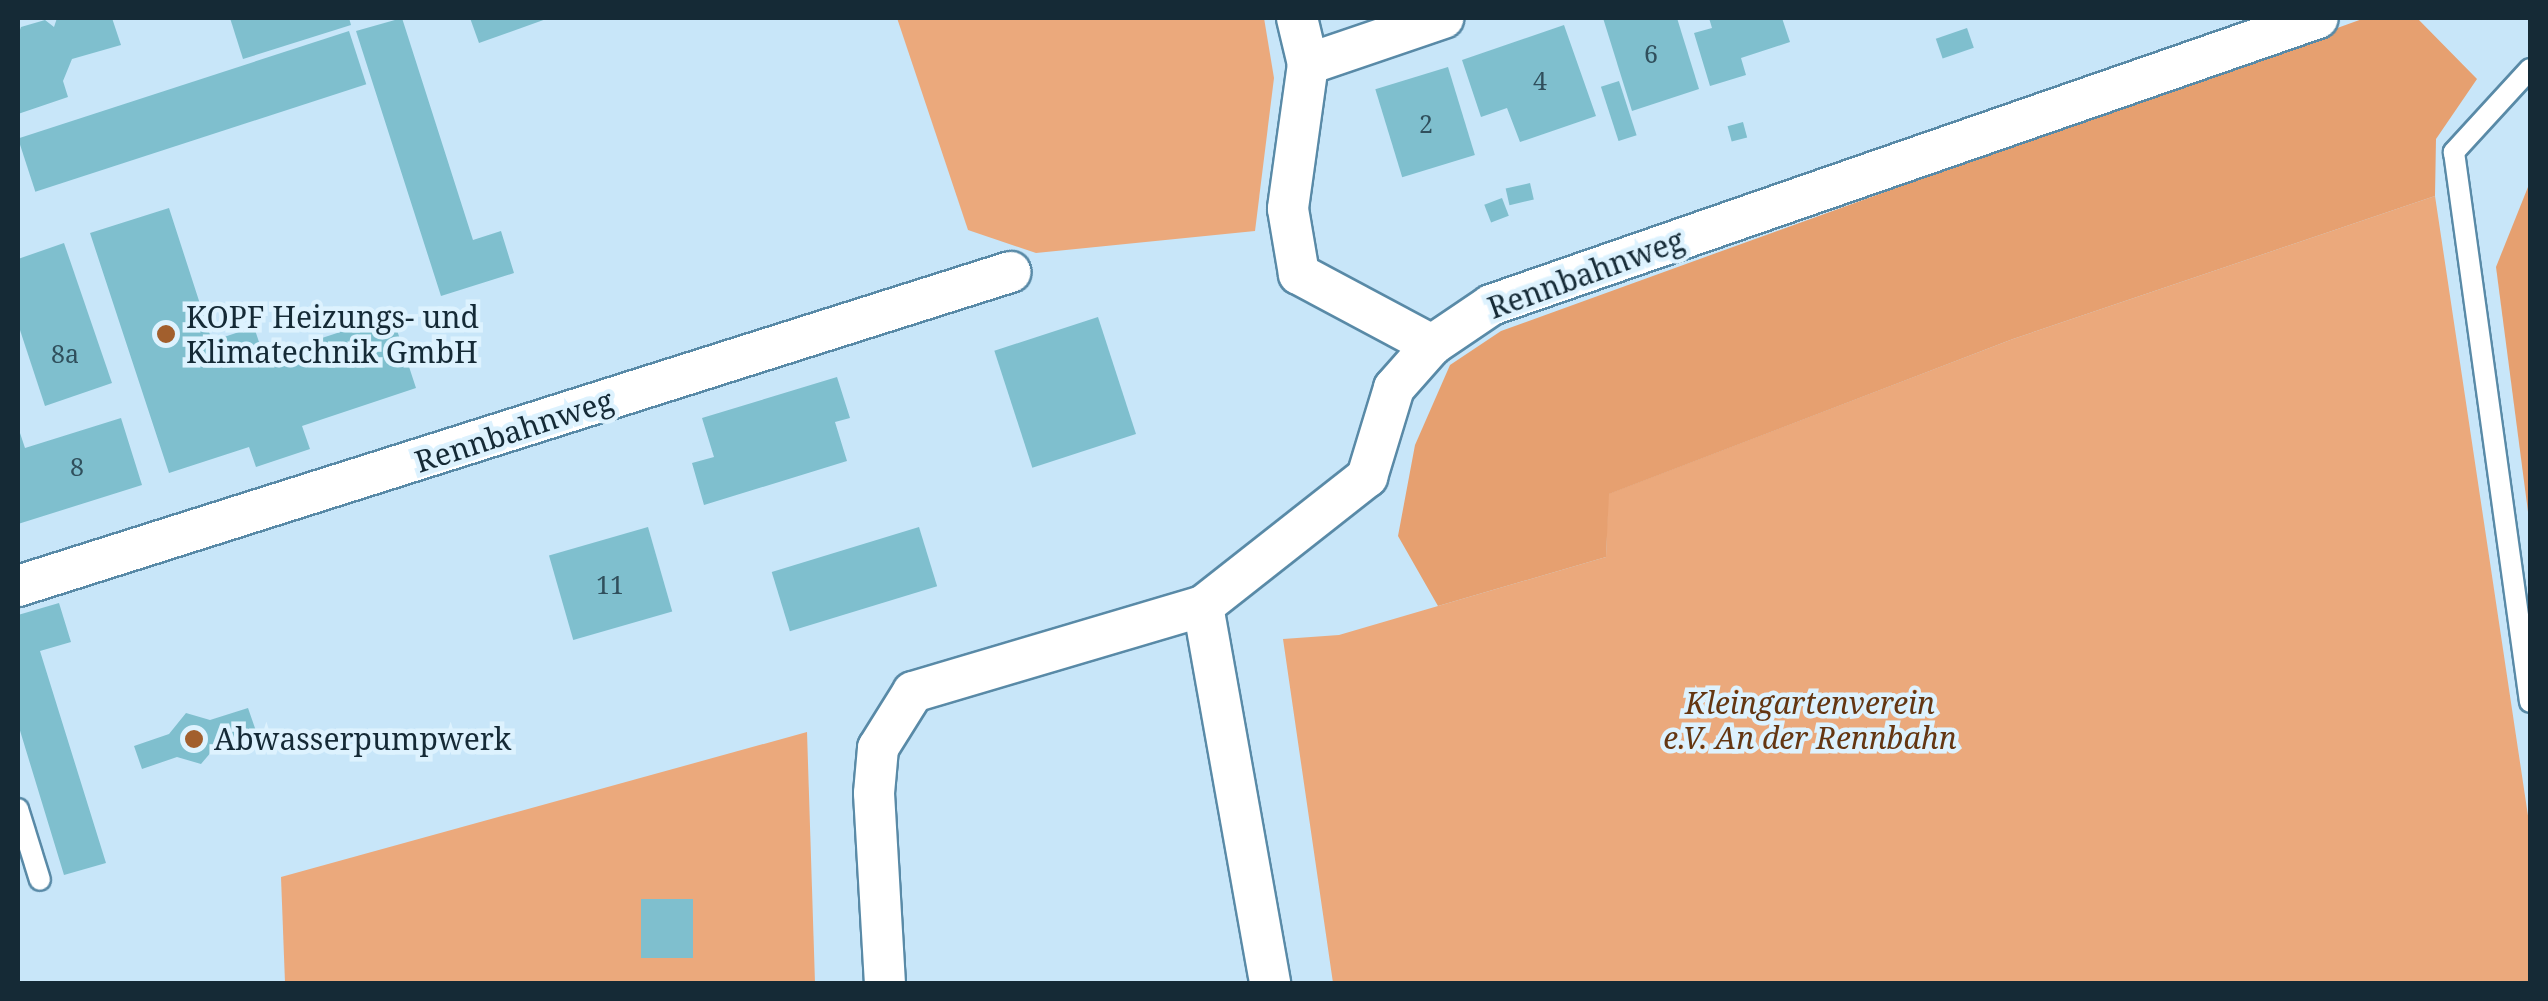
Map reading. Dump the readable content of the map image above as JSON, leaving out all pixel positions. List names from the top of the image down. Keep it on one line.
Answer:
{"streets":{"street":["Rennbahnweg"]},"parks":["Kleingartenverein e.V. An der Rennbahn"],"places":["KOPF Heizungs- und Klimatechnik GmbH","Abwasserpumpwerk"],"house_numbers":["6","4","2","8a","8","11"]}
